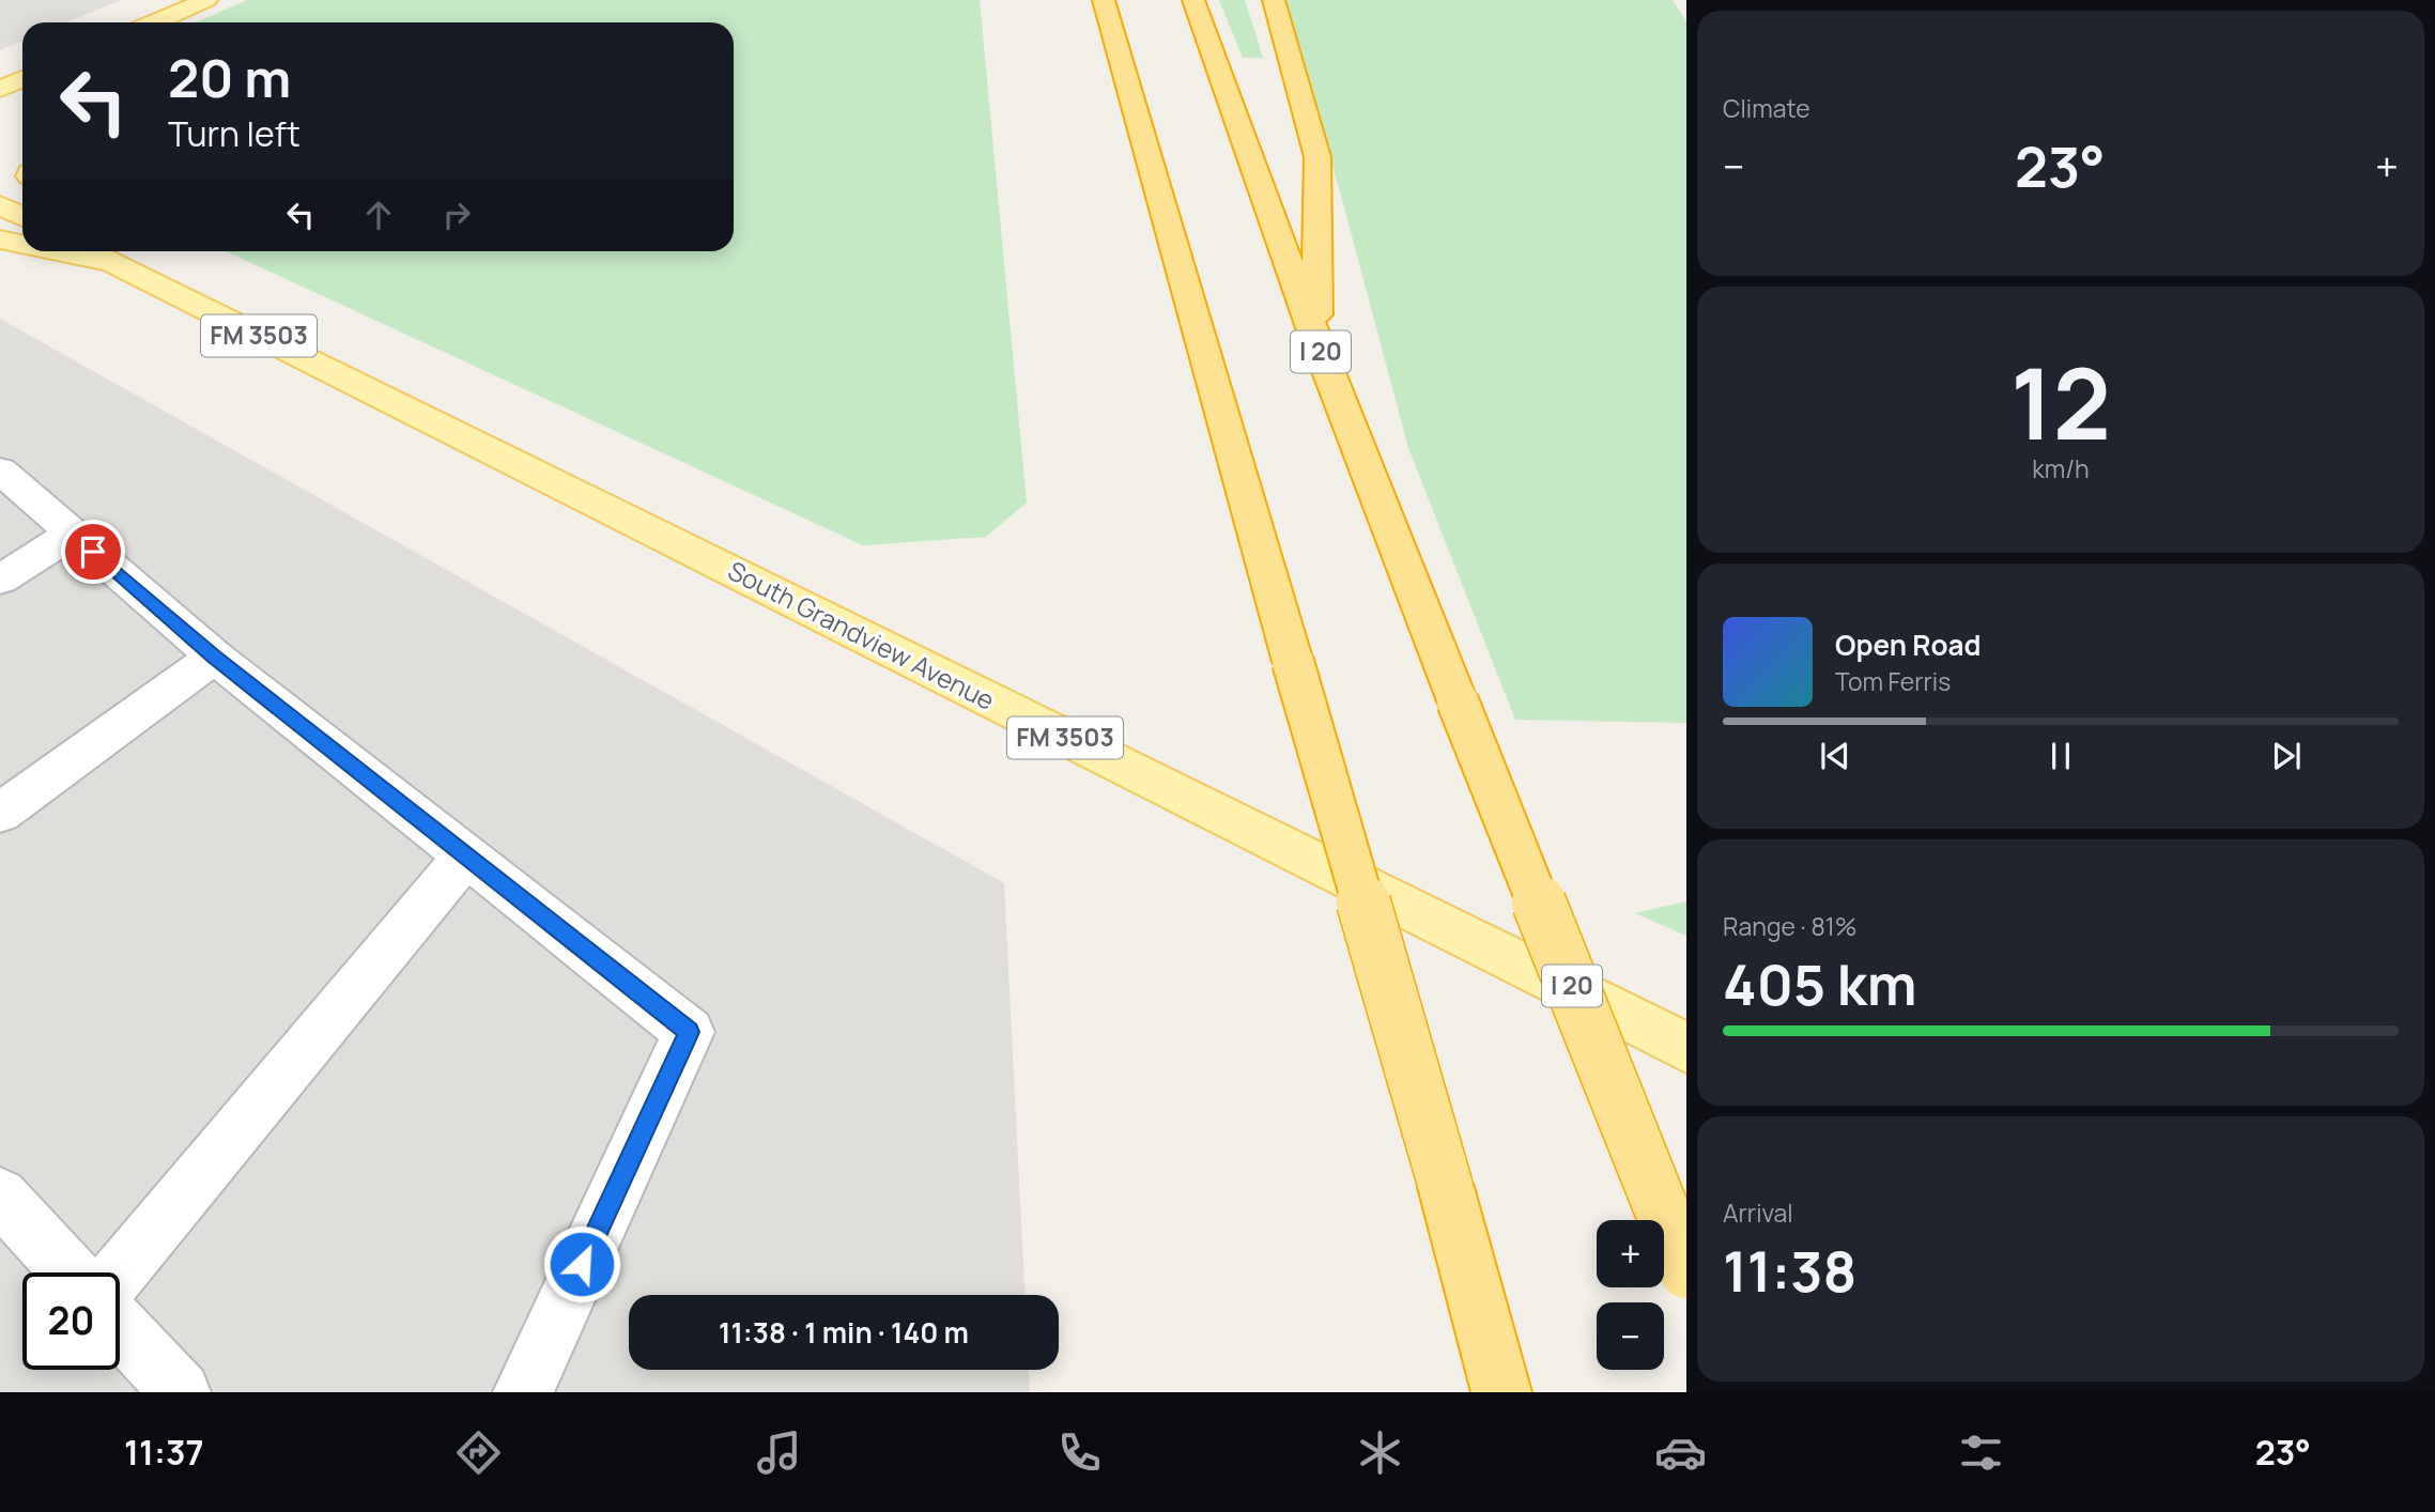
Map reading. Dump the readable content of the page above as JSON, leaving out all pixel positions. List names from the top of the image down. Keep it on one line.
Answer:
{"streets":{"highway":["I 20"],"main road":["FM 3503","South Grandview Avenue"]},"page":{"tile":["Climate",["12","km/h"],["Range · 81%","405 km"],["Arrival","11:38"]],"turn":["20 m","Turn left"],"heat":["−","23°","+"],"song":["Open Road","Tom Ferris"],"map_buttons":["+","−"],"limit":"20","trip":"11:38 · 1 min · 140 m","tabs":["11:37","23°"]}}
